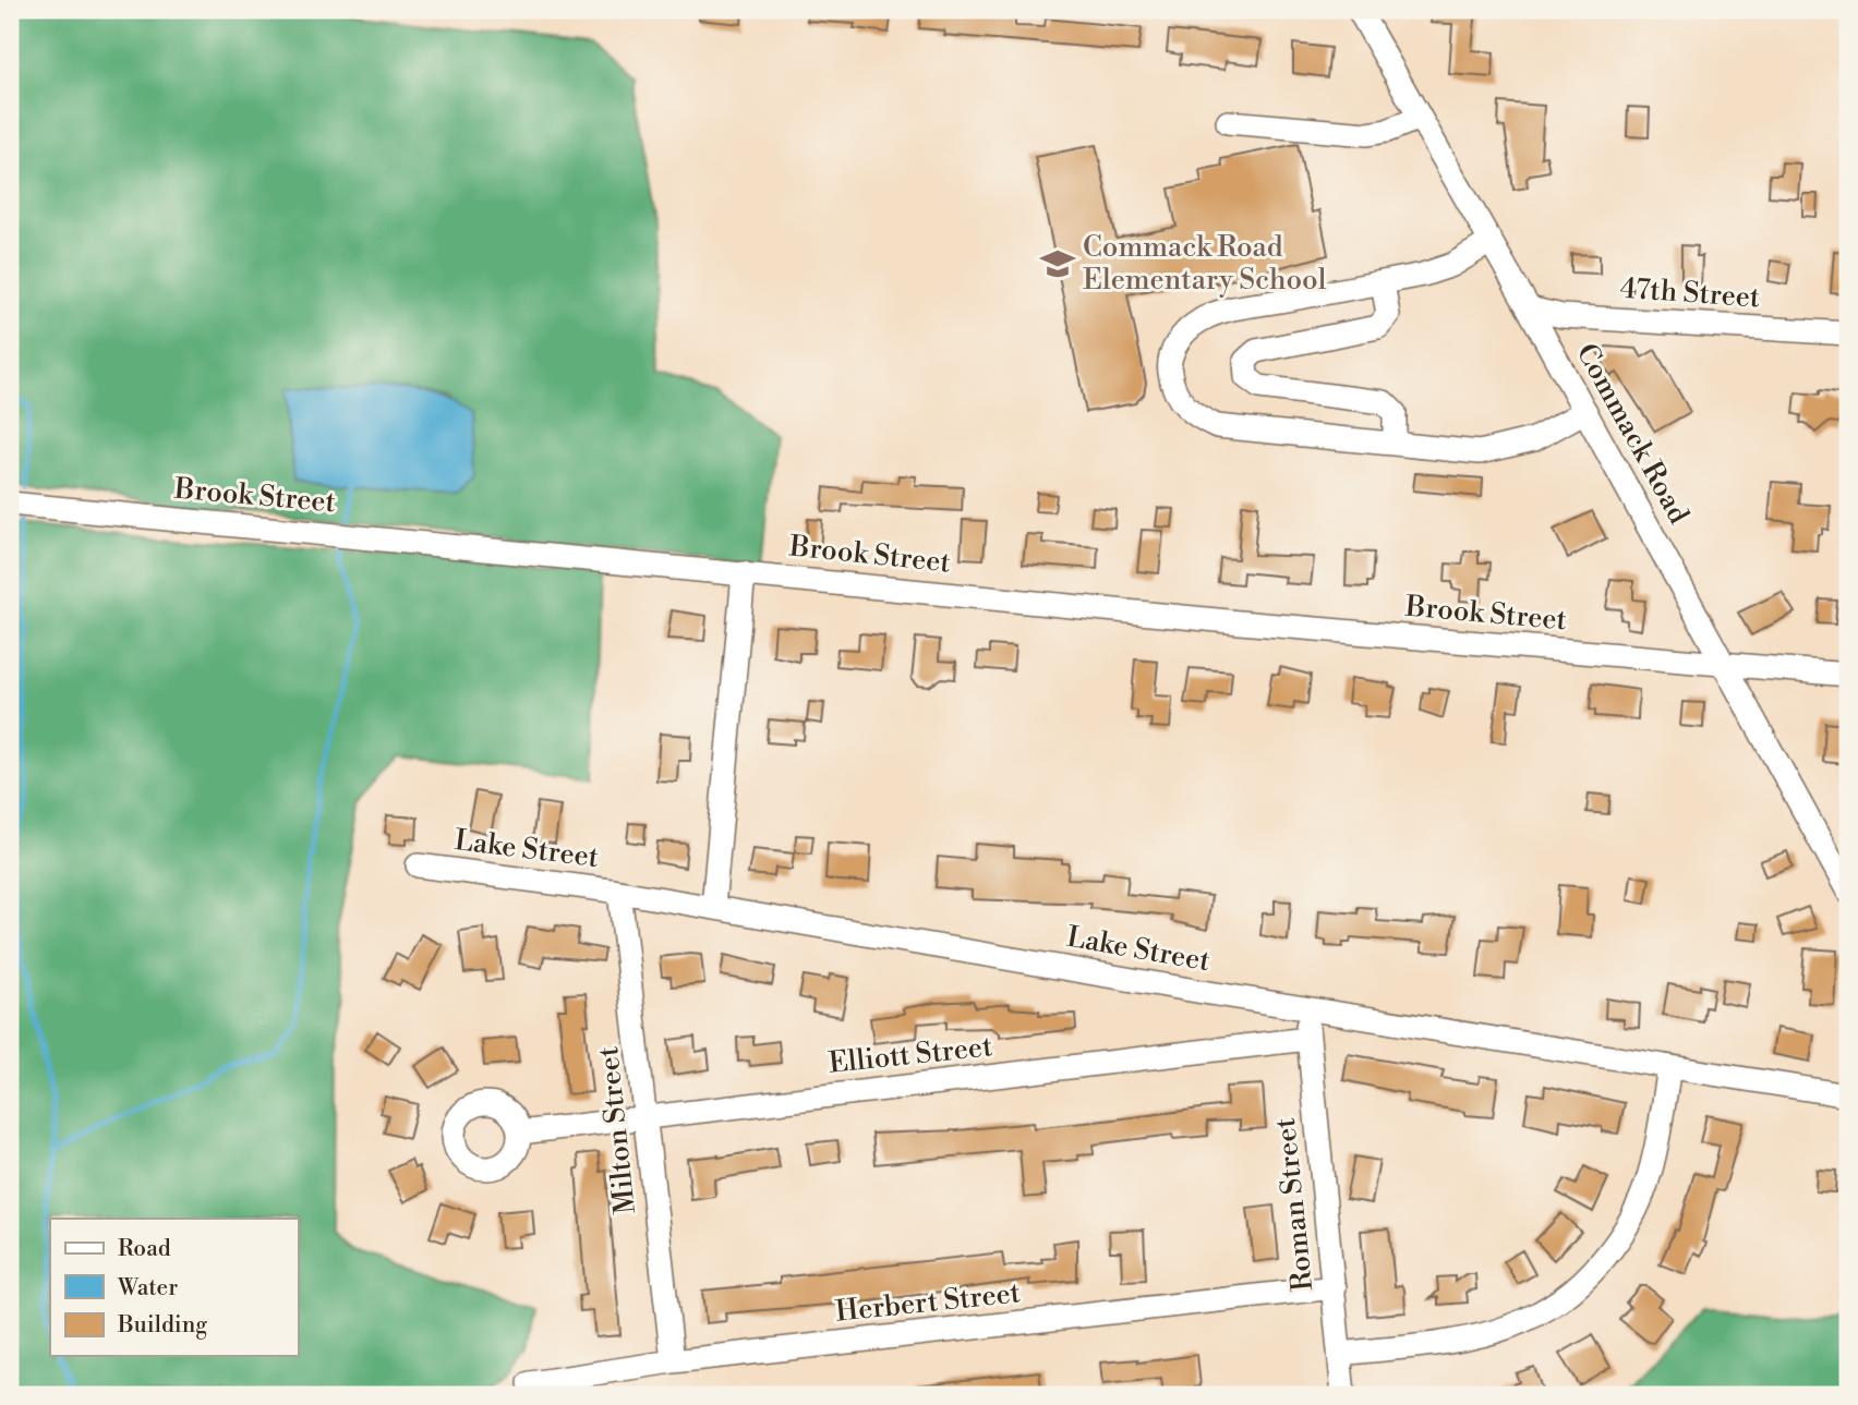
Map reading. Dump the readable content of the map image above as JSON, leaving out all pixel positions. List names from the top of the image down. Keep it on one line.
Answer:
{"streets":{"street":["47th Street","Commack Road","Brook Street","Lake Street","Elliott Street","Milton Street","Roman Street","Herbert Street"]},"crossings":[["47th Street","Commack Road"],["Commack Road","Brook Street"],["Lake Street","Milton Street"],["Lake Street","Roman Street"],["Elliott Street","Milton Street"],["Elliott Street","Roman Street"],["Milton Street","Herbert Street"],["Roman Street","Herbert Street"]],"places":{"school or university":["Commack Road Elementary School"]},"legend":["Road","Water","Building"]}
